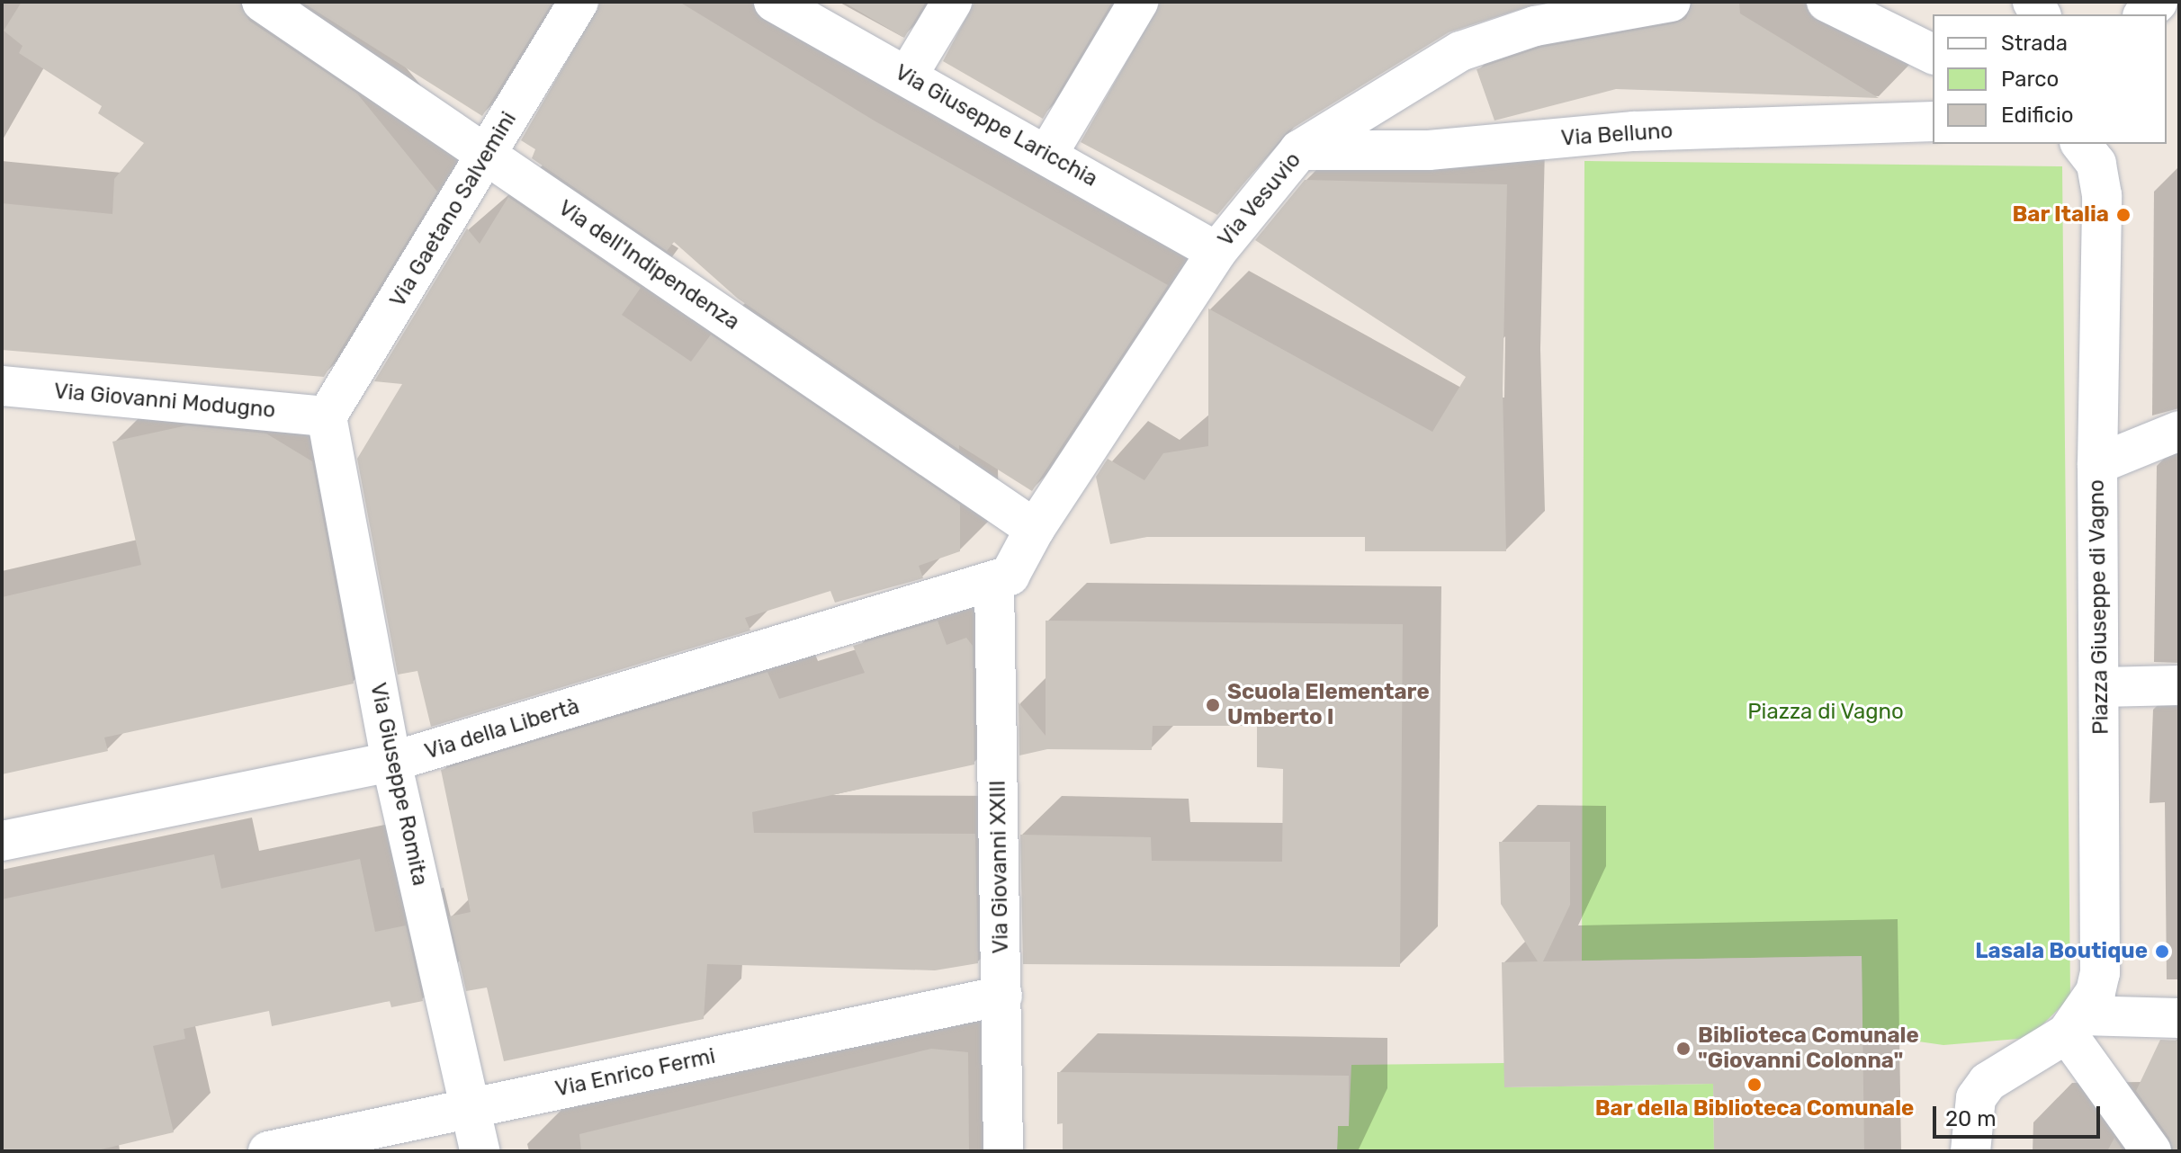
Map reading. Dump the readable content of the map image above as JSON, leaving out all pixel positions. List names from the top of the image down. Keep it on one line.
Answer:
{"streets":{"street":["Via Giuseppe Laricchia","Via Belluno","Via Vesuvio","Via Gaetano Salvemini","Via dell'Indipendenza","Via Giovanni Modugno","Piazza Giuseppe di Vagno","Via della Libertà","Via Giuseppe Romita","Via Giovanni XXIII","Via Enrico Fermi"]},"crossings":[["Via Giuseppe Laricchia","Via Vesuvio"],["Via Belluno","Via Vesuvio"],["Via Vesuvio","Via dell'Indipendenza"],["Via Vesuvio","Via della Libertà"],["Via Vesuvio","Via Giovanni XXIII"],["Via Gaetano Salvemini","Via dell'Indipendenza"],["Via Gaetano Salvemini","Via Giovanni Modugno"],["Via Gaetano Salvemini","Via Giuseppe Romita"],["Via Giovanni Modugno","Via Giuseppe Romita"],["Via della Libertà","Via Giuseppe Romita"],["Via della Libertà","Via Giovanni XXIII"],["Via Giuseppe Romita","Via Enrico Fermi"],["Via Giovanni XXIII","Via Enrico Fermi"]],"parks":["Piazza di Vagno"],"places":["Bar Italia","Scuola Elementare Umberto I","Lasala Boutique","Biblioteca Comunale \"Giovanni Colonna\"","Bar della Biblioteca Comunale"],"legend":["Strada","Parco","Edificio"],"scale_bar":"20 m"}
